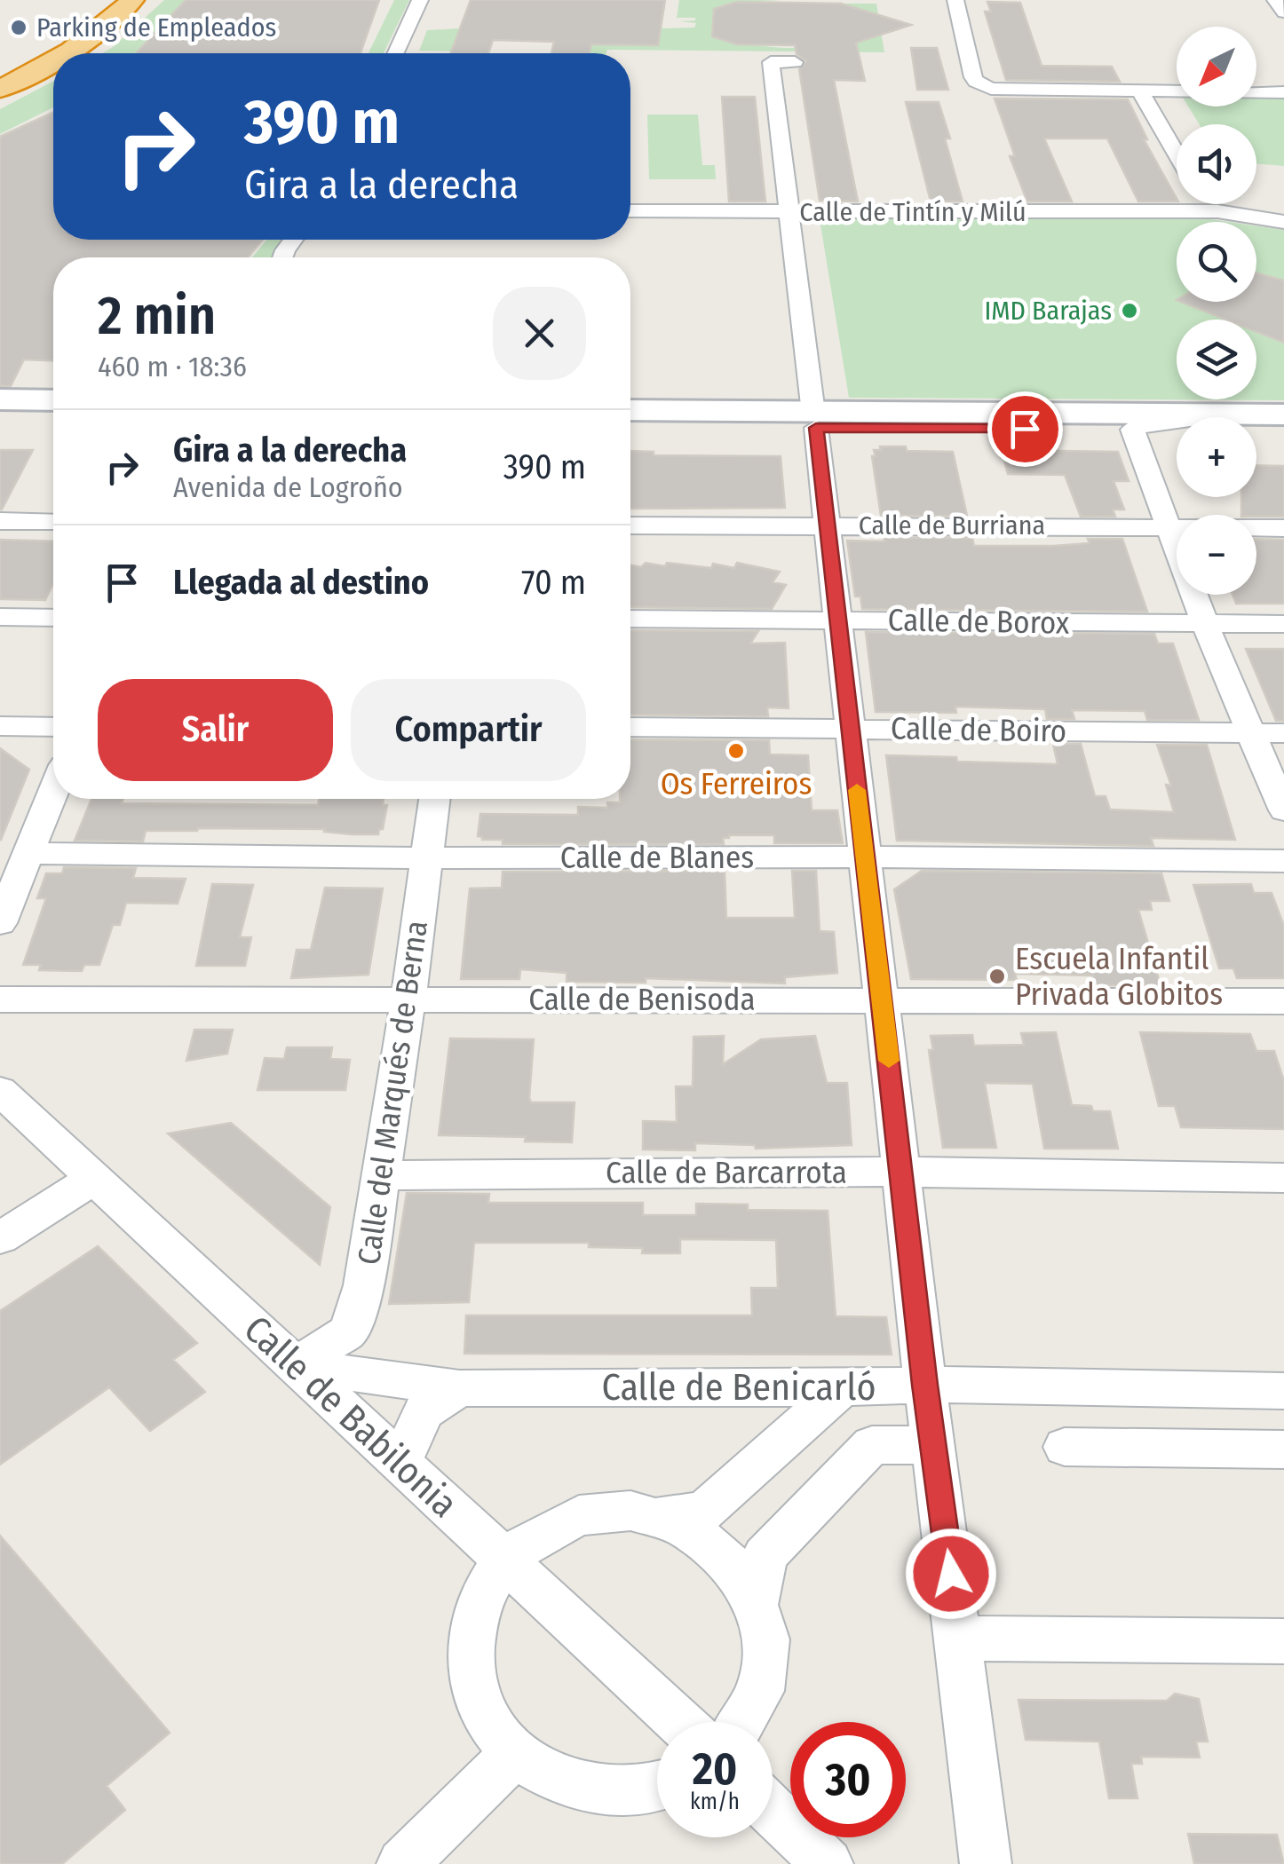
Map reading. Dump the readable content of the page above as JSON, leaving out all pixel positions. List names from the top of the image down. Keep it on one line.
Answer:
{"streets":{"street":["Calle de Tintín y Milú","Calle de Burriana","Calle de Borox","Calle de Boiro","Calle de Blanes","Calle de Benisoda","Calle del Marqués de Berna","Calle de Barcarrota","Calle de Benicarló","Calle de Babilonia"]},"crossings":[["Calle de Blanes","Calle del Marqués de Berna"],["Calle de Benisoda","Calle del Marqués de Berna"],["Calle del Marqués de Berna","Calle de Barcarrota"],["Calle del Marqués de Berna","Calle de Benicarló"],["Calle del Marqués de Berna","Calle de Babilonia"],["Calle de Benicarló","Calle de Babilonia"]],"places":["Parking de Empleados","IMD Barajas","Os Ferreiros","Escuela Infantil Privada Globitos"],"north":"bottom left","page":{"map_buttons":["+","−"],"turn":["390 m","Gira a la derecha"],"heading":["2 min","460 m · 18:36"],"list":[{"name":"Gira a la derecha","note":"Avenida de Logroño","value":"390 m"},{"name":"Llegada al destino","value":"70 m"}],"buttons":["Salir","Compartir"],"speed":"20 km/h","limit":"30"}}
